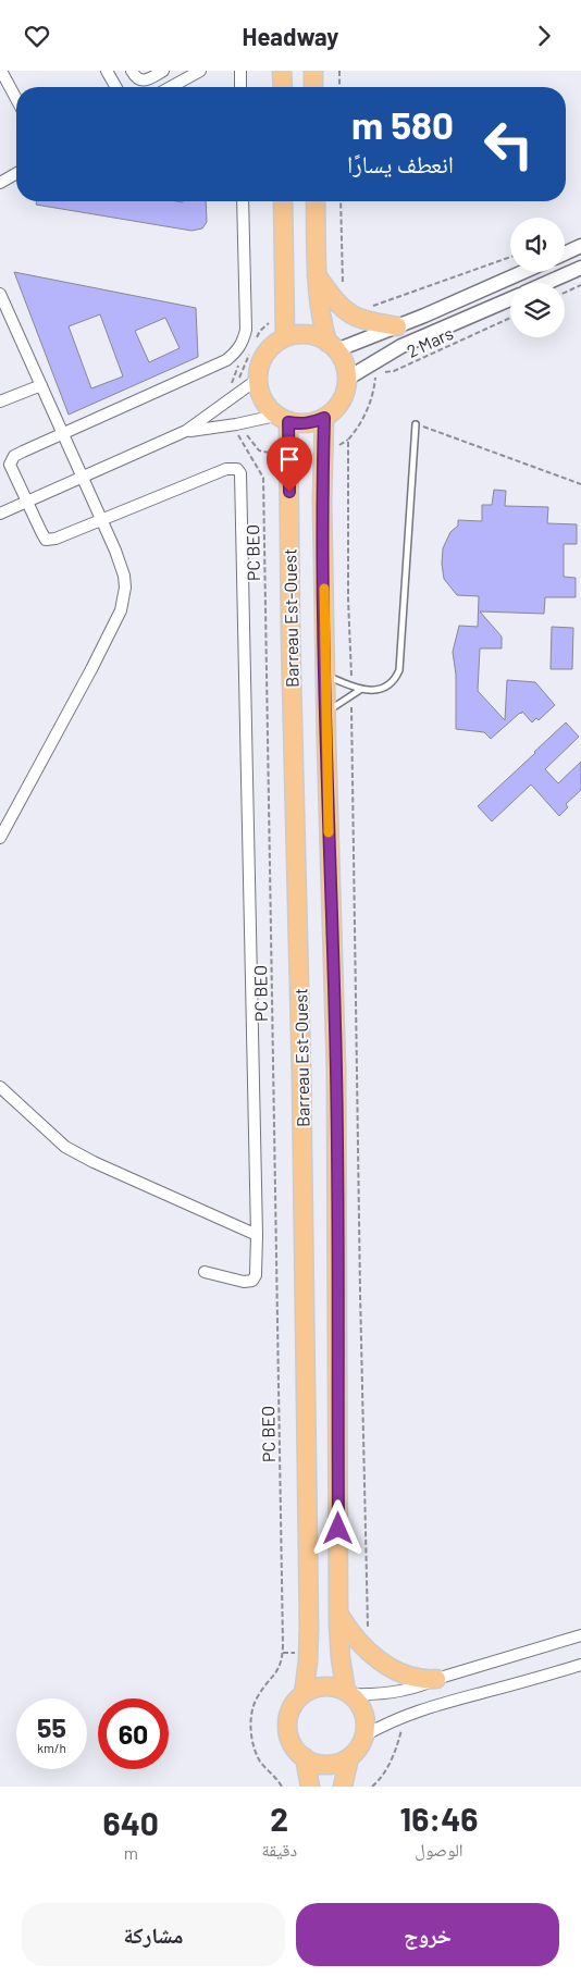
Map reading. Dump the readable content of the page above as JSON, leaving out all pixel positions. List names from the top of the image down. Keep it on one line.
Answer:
{"streets":{"main road":["Barreau Est-Ouest"],"path":["2 Mars","PC BEO"]},"page":{"header":"Headway","turn":["580 m","انعطف يسارًا"],"speed":"55 km/h","limit":"60","eta":["16:46","الوصول","2","دقيقة","640","m"],"buttons":["خروج","مشاركة"]}}
